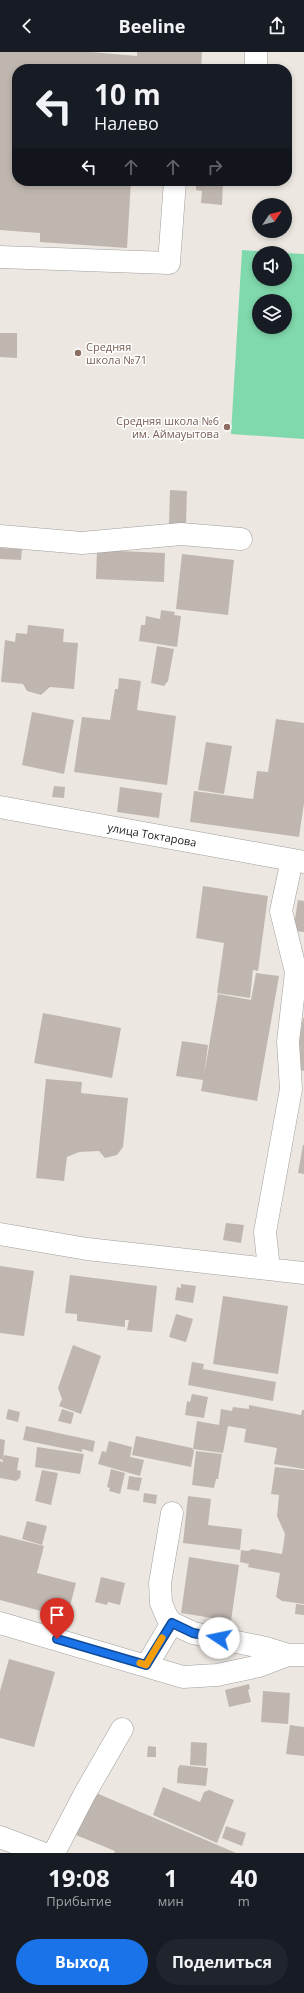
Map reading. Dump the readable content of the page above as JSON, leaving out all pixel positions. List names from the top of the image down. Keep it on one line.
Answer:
{"streets":{"street":["улица Токтарова"]},"places":["Средняя школа №71","Средняя школа №6 им. Аймауытова"],"north":"top right","page":{"header":"Beeline","turn":["10 m","Налево"],"eta":["19:08","Прибытие","1","мин","40","m"],"buttons":["Выход","Поделиться"]}}
